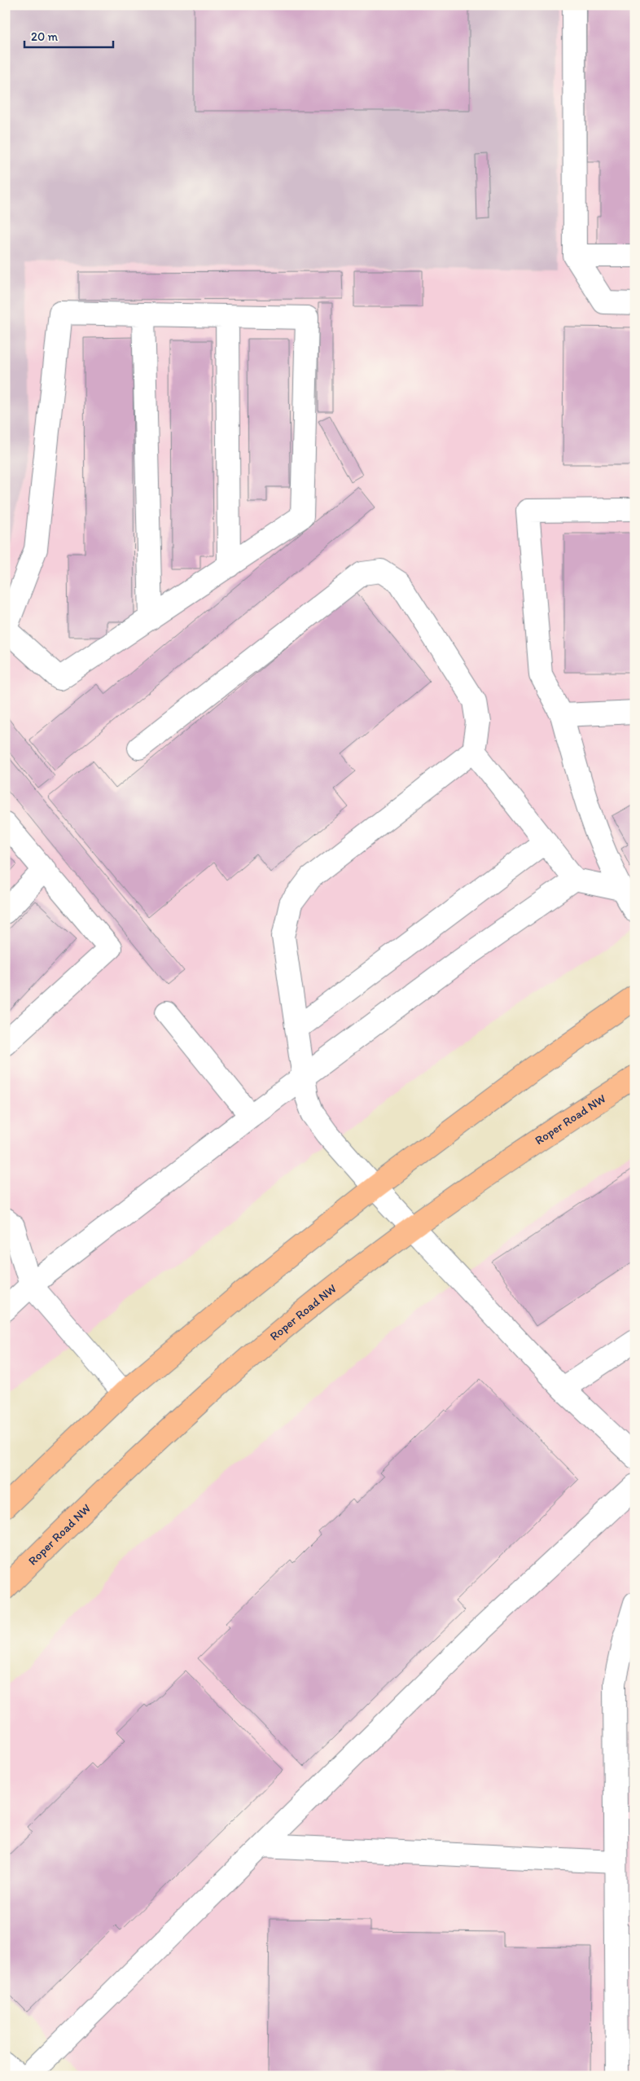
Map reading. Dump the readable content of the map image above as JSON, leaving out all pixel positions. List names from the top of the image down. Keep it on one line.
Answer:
{"streets":{"main road":["Roper Road NW"]},"scale_bar":"20 m"}
